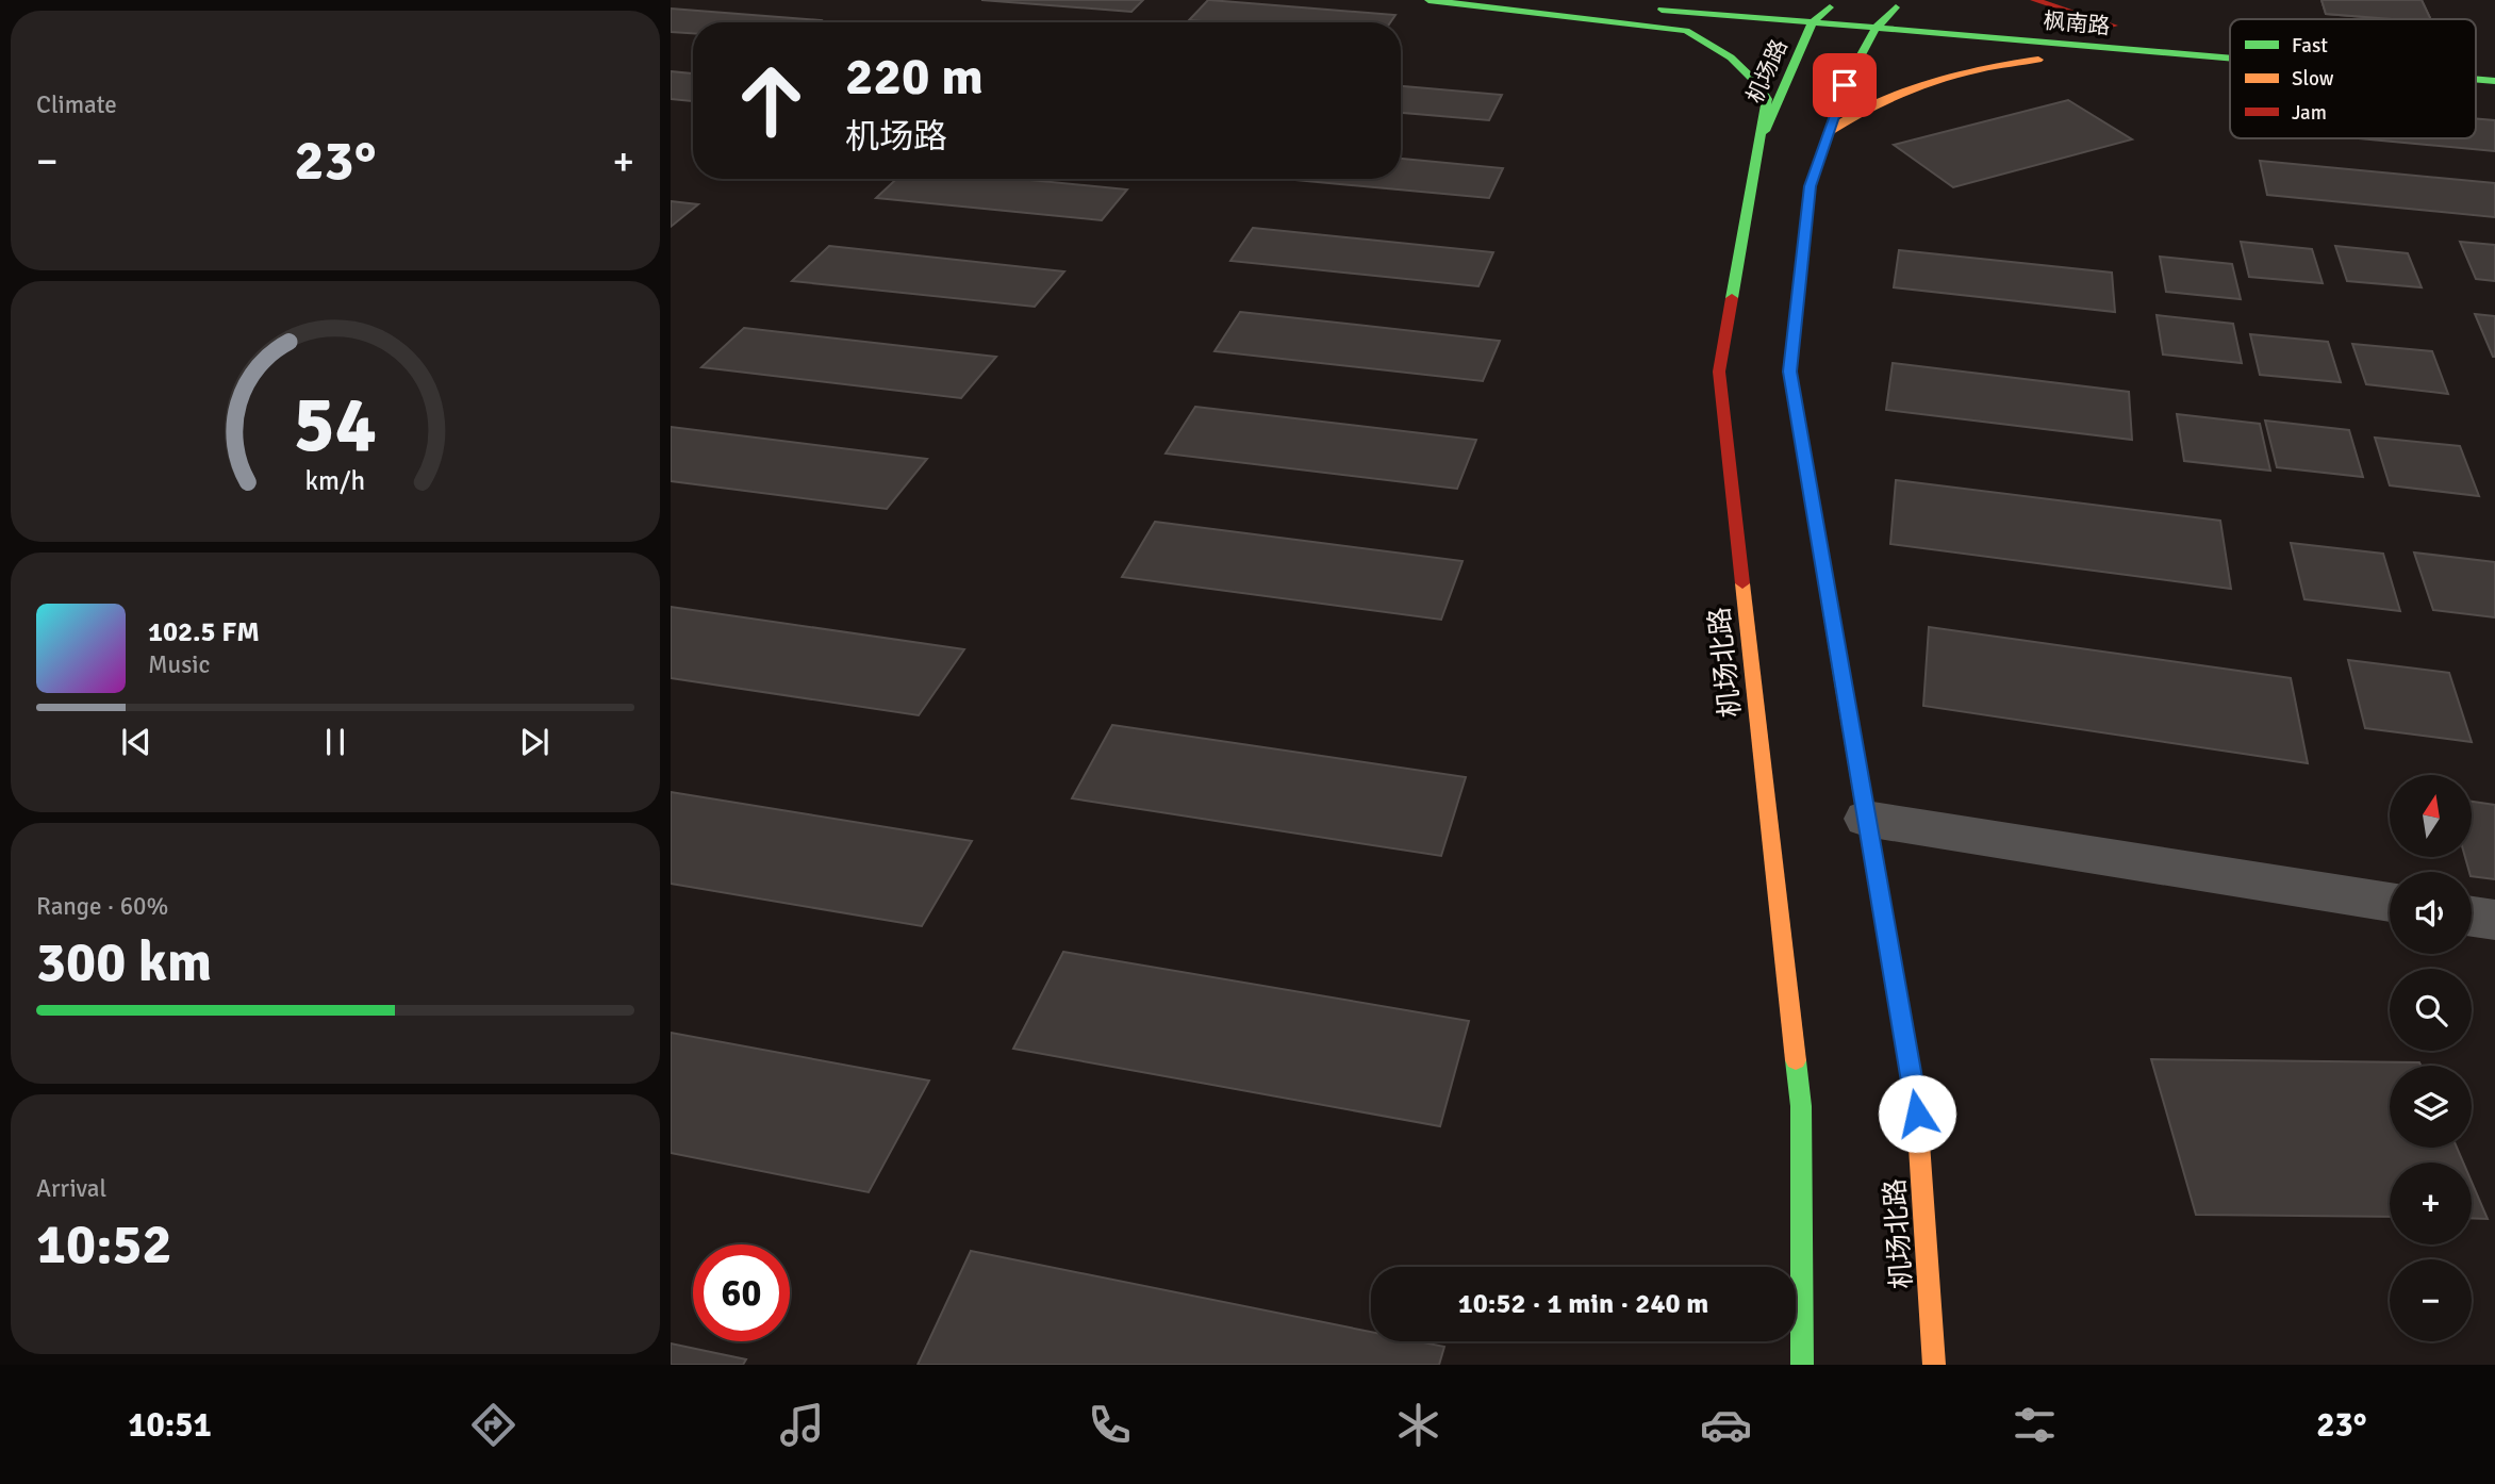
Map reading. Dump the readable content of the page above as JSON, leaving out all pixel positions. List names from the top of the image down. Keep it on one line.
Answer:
{"streets":{"main road":["枫南路","机场路","机场北路"]},"crossings":[["枫南路","机场路"],["机场路","机场北路"]],"legend":["Fast","Slow","Jam"],"north":"top","page":{"tile":["Climate",["Range · 60%","300 km"],["Arrival","10:52"]],"turn":["220 m","机场路"],"heat":["−","23°","+"],"song":["102.5 FM","Music"],"map_buttons":["+","−"],"limit":"60","trip":"10:52 · 1 min · 240 m","tabs":["10:51","23°"],"gauge":["54","km/h"]}}
